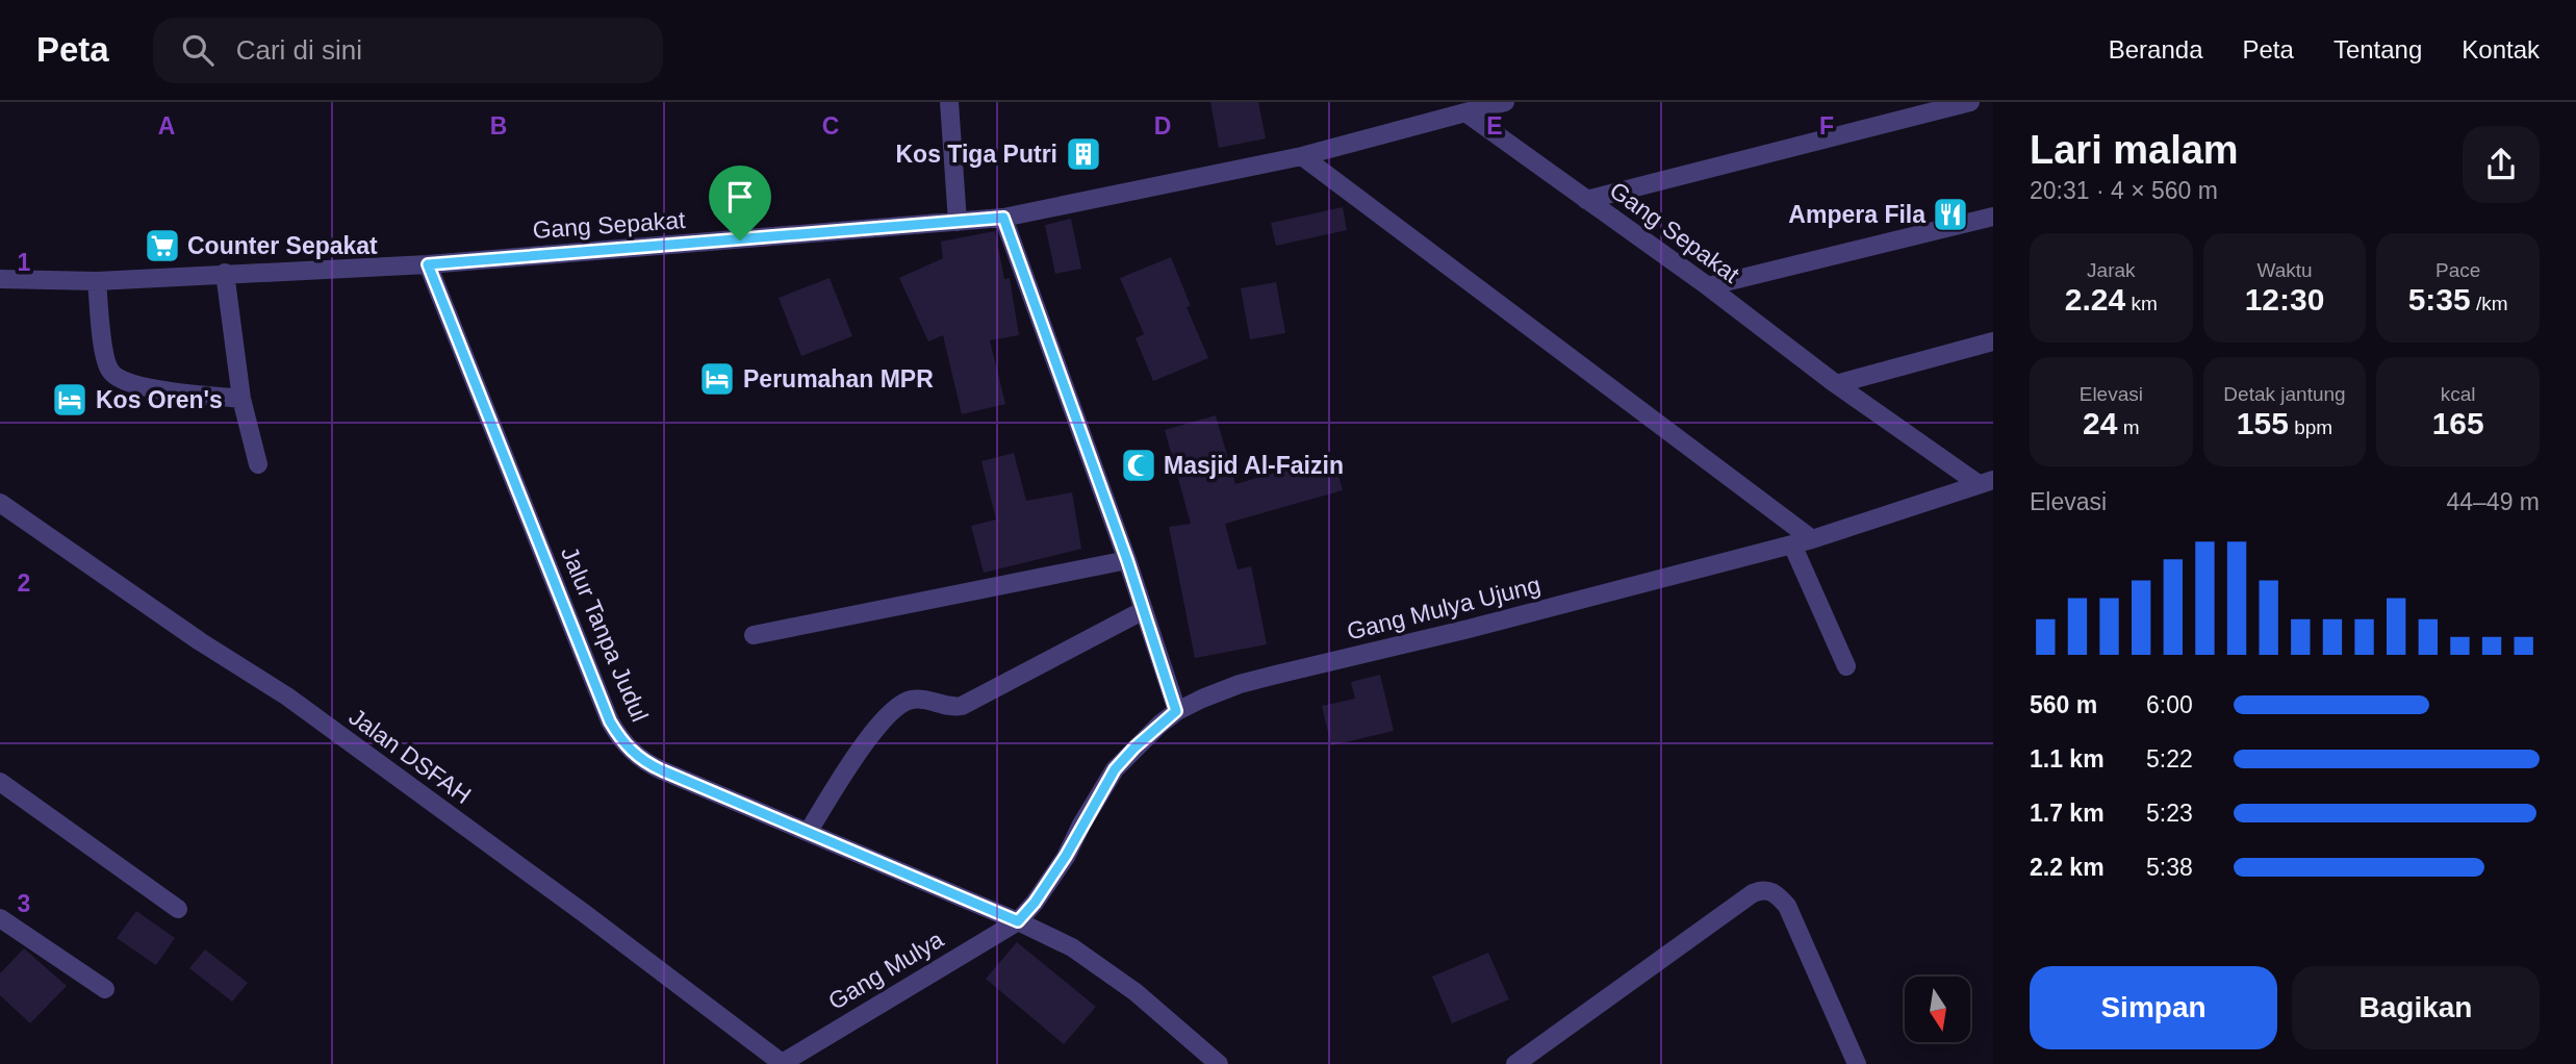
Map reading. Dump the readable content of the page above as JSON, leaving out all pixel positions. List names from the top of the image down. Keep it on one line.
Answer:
{"streets":{"street":["Gang Sepakat","Gang Mulya Ujung","Jalur Tanpa Judul","Jalan DSFAH","Gang Mulya"]},"crossings":[["Gang Sepakat","Gang Mulya Ujung"],["Gang Sepakat","Jalur Tanpa Judul"],["Gang Mulya Ujung","Jalur Tanpa Judul"],["Gang Mulya Ujung","Gang Mulya"],["Jalur Tanpa Judul","Gang Mulya"],["Jalan DSFAH","Gang Mulya"]],"places":{"building":["Kos Tiga Putri"],"restaurant":["Ampera Fila"],"supermarket":["Counter Sepakat"],"hotel":["Perumahan MPR","Kos Oren's"],"mosque":["Masjid Al-Faizin"]},"north":"bottom","page":{"header":"Peta","search":"Cari di sini","nav":["Beranda","Peta","Tentang","Kontak"],"heading":["Lari malam","20:31 · 4 × 560 m"],"stats":[["Jarak","2.24 km"],["Waktu","12:30"],["Pace","5:35 /km"],["Elevasi","24 m"],["Detak jantung","155 bpm"],["kcal","165"]],"chart":["Elevasi","44–49 m"],"list":[{"name":"560 m","note":"6:00"},{"name":"1.1 km","note":"5:22"},{"name":"1.7 km","note":"5:23"},{"name":"2.2 km","note":"5:38"}],"buttons":["Simpan","Bagikan"]},"grid":{"columns":["A","B","C","D","E","F"],"rows":["1","2","3"]}}
